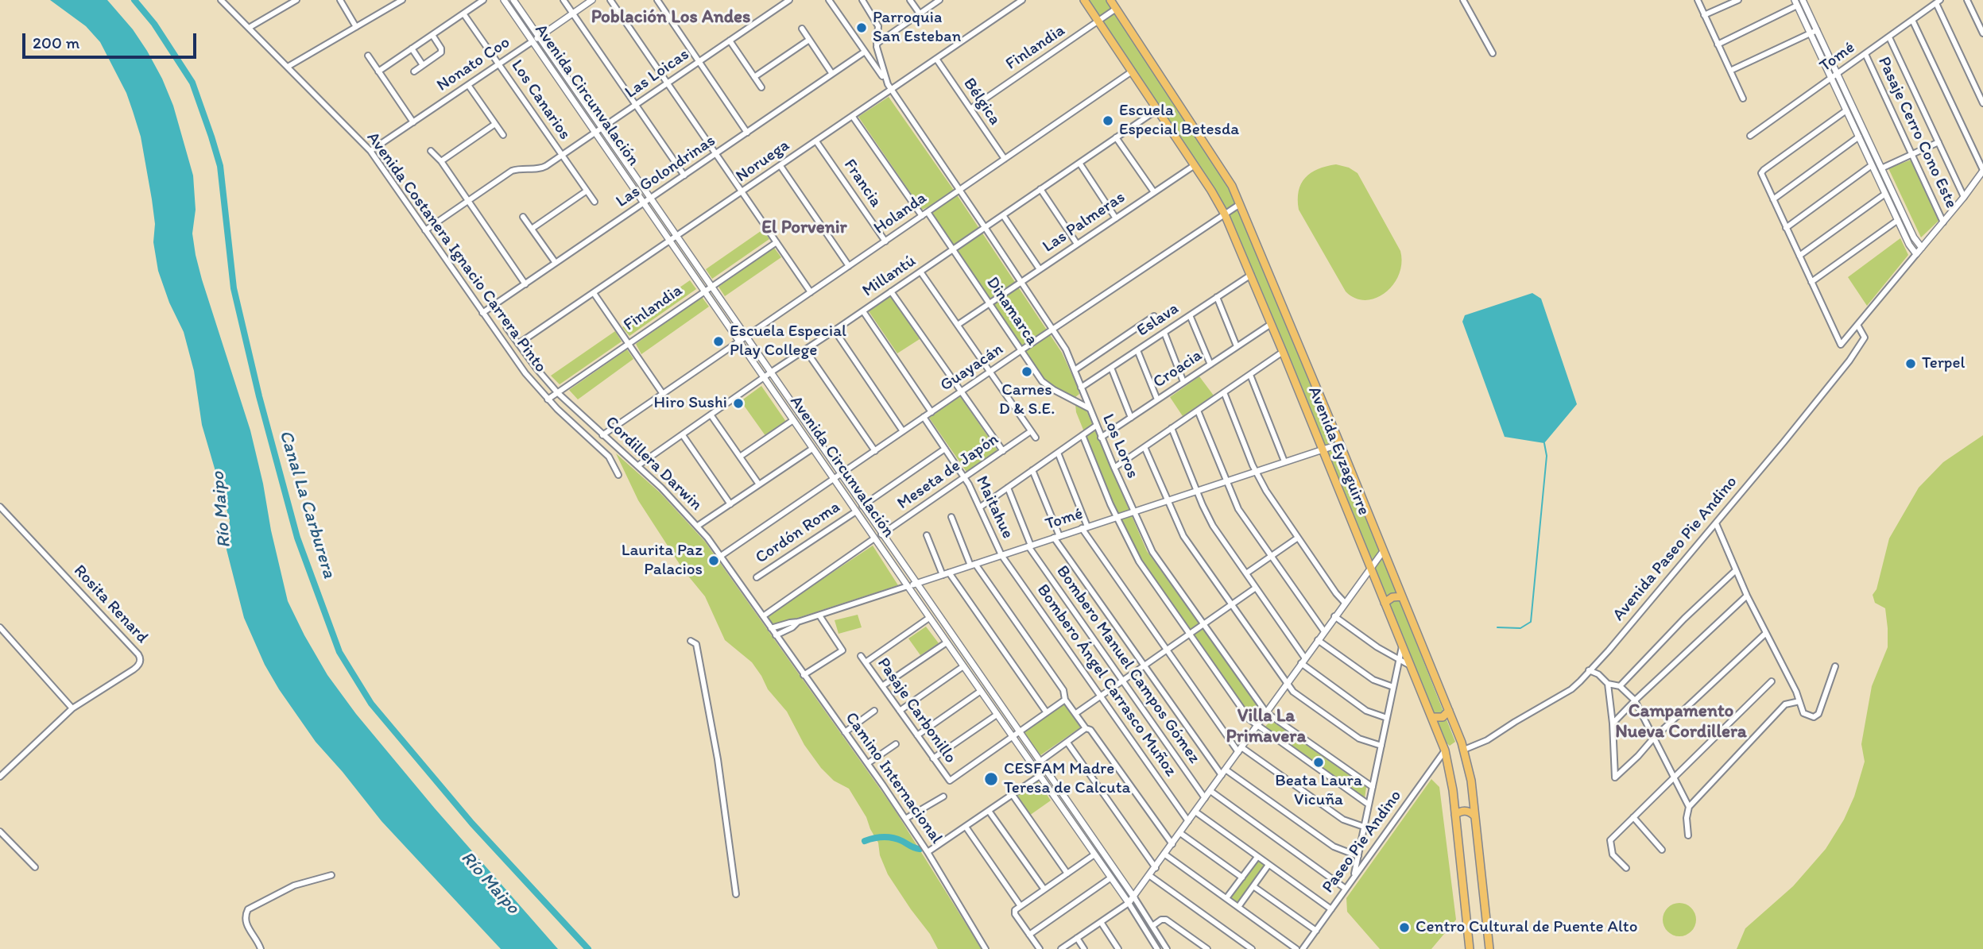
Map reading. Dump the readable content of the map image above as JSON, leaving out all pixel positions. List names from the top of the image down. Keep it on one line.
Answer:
{"streets":{"main road":["Avenida Eyzaguirre"],"street":["Finlandia","Tomé","Nonato Coo","Las Loicas","Avenida Circunvalación","Los Canarios","Bélgica","Pasaje Cerro Cono Este","Noruega","Las Golondrinas","Francia","Holanda","Las Palmeras","Avenida Costanera Ignacio Carrera Pinto","Millantú","Dinamarca","Eslava","Guayacán","Croacia","Los Loros","Cordillera Darwin","Meseta de Japón","Maitahue","Cordón Roma","Avenida Paseo Pie Andino","Rosita Renard","Bombero Manuel Campos Gómez","Bombero Ángel Carrasco Muñoz","Pasaje Carbonillo","Camino Internacional","Paseo Pie Andino"]},"crossings":[["Finlandia","Avenida Circunvalación"],["Finlandia","Bélgica"],["Finlandia","Avenida Costanera Ignacio Carrera Pinto"],["Finlandia","Avenida Eyzaguirre"],["Finlandia","Cordillera Darwin"],["Tomé","Avenida Circunvalación"],["Tomé","Pasaje Cerro Cono Este"],["Tomé","Los Loros"],["Tomé","Avenida Eyzaguirre"],["Tomé","Cordillera Darwin"],["Tomé","Maitahue"],["Tomé","Bombero Manuel Campos Gómez"],["Tomé","Bombero Ángel Carrasco Muñoz"],["Tomé","Camino Internacional"],["Nonato Coo","Avenida Circunvalación"],["Nonato Coo","Los Canarios"],["Nonato Coo","Avenida Costanera Ignacio Carrera Pinto"],["Las Loicas","Avenida Circunvalación"],["Las Loicas","Los Canarios"],["Las Loicas","Avenida Costanera Ignacio Carrera Pinto"],["Avenida Circunvalación","Noruega"],["Avenida Circunvalación","Las Golondrinas"],["Avenida Circunvalación","Holanda"],["Avenida Circunvalación","Millantú"],["Avenida Circunvalación","Guayacán"],["Avenida Circunvalación","Meseta de Japón"],["Avenida Circunvalación","Cordón Roma"],["Avenida Circunvalación","Pasaje Carbonillo"],["Bélgica","Noruega"],["Bélgica","Holanda"],["Noruega","Francia"],["Noruega","Los Loros"],["Noruega","Cordillera Darwin"],["Las Golondrinas","Avenida Costanera Ignacio Carrera Pinto"],["Las Golondrinas","Los Loros"],["Francia","Holanda"],["Holanda","Dinamarca"],["Holanda","Los Loros"],["Holanda","Avenida Eyzaguirre"],["Holanda","Cordillera Darwin"],["Las Palmeras","Dinamarca"],["Las Palmeras","Los Loros"],["Las Palmeras","Avenida Eyzaguirre"],["Millantú","Dinamarca"],["Millantú","Los Loros"],["Millantú","Avenida Eyzaguirre"],["Millantú","Cordillera Darwin"],["Dinamarca","Guayacán"],["Dinamarca","Los Loros"],["Eslava","Los Loros"],["Eslava","Avenida Eyzaguirre"],["Guayacán","Los Loros"],["Guayacán","Avenida Eyzaguirre"],["Guayacán","Cordillera Darwin"],["Guayacán","Maitahue"],["Croacia","Los Loros"],["Croacia","Avenida Eyzaguirre"],["Avenida Eyzaguirre","Avenida Paseo Pie Andino"],["Avenida Eyzaguirre","Paseo Pie Andino"],["Cordillera Darwin","Camino Internacional"],["Meseta de Japón","Maitahue"],["Maitahue","Cordón Roma"],["Maitahue","Bombero Ángel Carrasco Muñoz"]],"districts":["Población Los Andes","El Porvenir","Campamento Nueva Cordillera","Villa La Primavera"],"water":["Canal La Carburera","Río Maipo"],"places":["Parroquia San Esteban","Escuela Especial Betesda","Escuela Especial Play College","Terpel","Carnes D & S.E.","Hiro Sushi","Laurita Paz Palacios","Beata Laura Vicuña","CESFAM Madre Teresa de Calcuta","Centro Cultural de Puente Alto"],"scale_bar":"200 m"}
